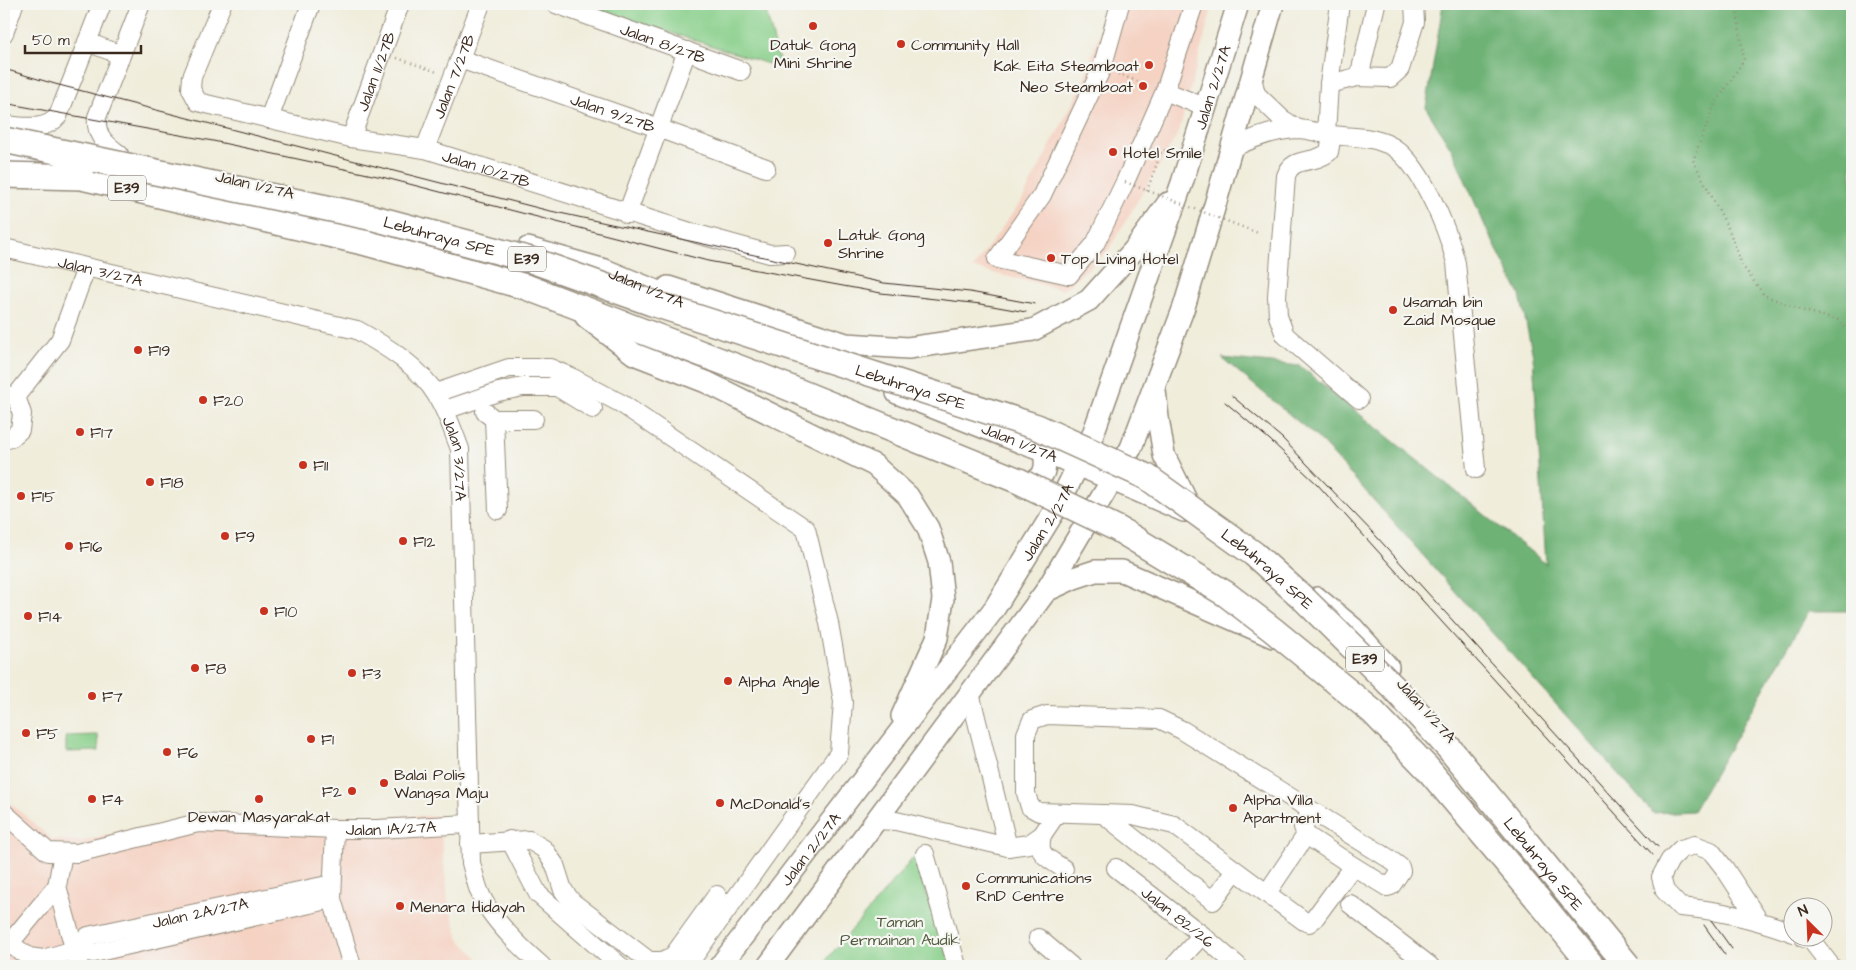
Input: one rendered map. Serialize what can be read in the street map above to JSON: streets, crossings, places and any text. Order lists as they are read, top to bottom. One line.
{"streets":{"highway":["E39","Lebuhraya SPE"],"main road":["Jalan 2/27A","Jalan 1/27A"],"street":["Jalan 8/27B","Jalan 11/27B","Jalan 7/27B","Jalan 9/27B","Jalan 10/27B","Jalan 3/27A","Jalan 1A/27A","Jalan 2A/27A","Jalan 82/26"]},"crossings":[["Jalan 11/27B","Jalan 10/27B"],["Jalan 7/27B","Jalan 9/27B"],["Jalan 7/27B","Jalan 10/27B"],["Jalan 2/27A","Jalan 1/27A"],["Jalan 3/27A","Jalan 1A/27A"],["Jalan 1A/27A","Jalan 2A/27A"]],"parks":["Taman Permainan Audik"],"places":["Datuk Gong Mini Shrine","Community Hall","Kak Eita Steamboat","Neo Steamboat","Hotel Smile","Latuk Gong Shrine","Top Living Hotel","Usamah bin Zaid Mosque","F19","F20","F17","F11","F18","F15","F9","F12","F16","F10","F14","F8","F3","Alpha Angle","F7","F5","F1","F6","Balai Polis Wangsa Maju","F2","F4","Dewan Masyarakat","McDonald's","Alpha Villa Apartment","Communications RnD Centre","Menara Hidayah"],"scale_bar":"50 m","north":"top left"}
